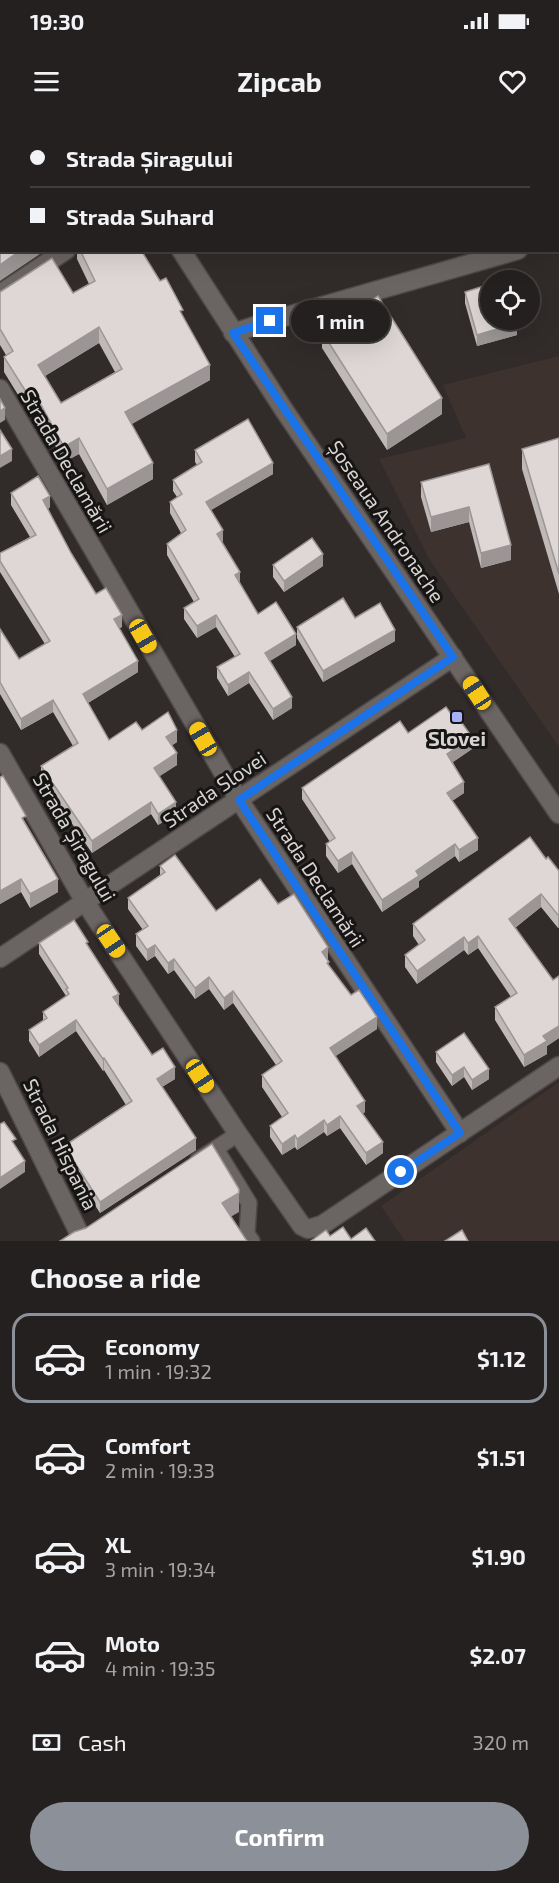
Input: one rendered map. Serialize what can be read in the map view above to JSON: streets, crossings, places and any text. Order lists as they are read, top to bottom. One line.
{"streets":{"street":["Strada Declamării","Șoseaua Andronache","Strada Slovei","Strada Șiragului","Strada Hispania"]},"crossings":[["Strada Declamării","Strada Slovei"],["Strada Declamării","Strada Șiragului"],["Șoseaua Andronache","Strada Slovei"],["Strada Slovei","Strada Șiragului"]],"places":{"transit":["Slovei"]},"page":{"status":"19:30","header":"Zipcab","banner":["Strada Șiragului","Strada Suhard"],"bubble":"1 min","heading":"Choose a ride","list":[{"name":"Economy","note":"1 min · 19:32","value":"$1.12"},{"name":"Comfort","note":"2 min · 19:33","value":"$1.51"},{"name":"XL","note":"3 min · 19:34","value":"$1.90"},{"name":"Moto","note":"4 min · 19:35","value":"$2.07"}],"pay":["Cash","320 m"],"buttons":"Confirm"}}
